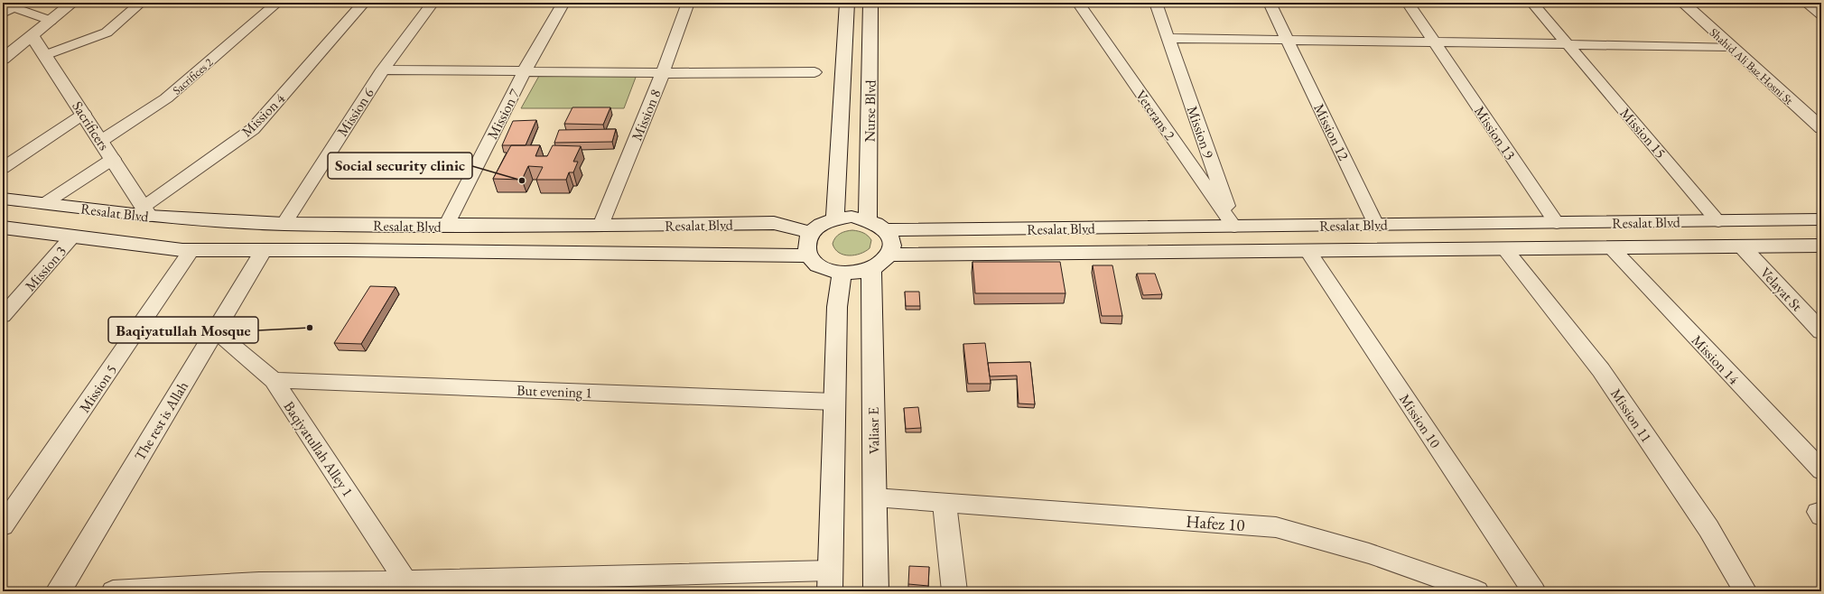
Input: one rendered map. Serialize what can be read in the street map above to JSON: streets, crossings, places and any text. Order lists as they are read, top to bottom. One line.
{"streets":{"main road":["Shahid Ali Baz Hosni St","Nurse Blvd","Sacrificers","Resalat Blvd","Velayat St","The rest is Allah","Valiasr E"],"street":["Sacrifices 2","Mission 6","Mission 7","Mission 4","Mission 8","Veterans 2","Mission 9","Mission 12","Mission 13","Mission 15","Mission 3","Mission 14","Mission 5","But evening 1","Mission 11","Mission 10","Baqiyatullah Alley 1","Hafez 10"]},"crossings":[["Sacrifices 2","Sacrificers"],["Nurse Blvd","Resalat Blvd"],["Nurse Blvd","Valiasr E"],["Mission 6","Resalat Blvd"],["Mission 7","Resalat Blvd"],["Mission 4","Sacrificers"],["Mission 4","Resalat Blvd"],["Mission 8","Resalat Blvd"],["Veterans 2","Mission 9"],["Veterans 2","Resalat Blvd"],["Sacrificers","Resalat Blvd"],["Mission 9","Resalat Blvd"],["Mission 12","Resalat Blvd"],["Mission 13","Resalat Blvd"],["Mission 15","Resalat Blvd"],["Mission 15","Velayat St"],["Resalat Blvd","Mission 3"],["Resalat Blvd","Velayat St"],["Resalat Blvd","Mission 14"],["Resalat Blvd","Mission 5"],["Resalat Blvd","Mission 11"],["Resalat Blvd","The rest is Allah"],["Resalat Blvd","Mission 10"],["Resalat Blvd","Valiasr E"],["But evening 1","Baqiyatullah Alley 1"],["The rest is Allah","Baqiyatullah Alley 1"],["Valiasr E","Hafez 10"]],"places":["Social security clinic","Baqiyatullah Mosque"]}
